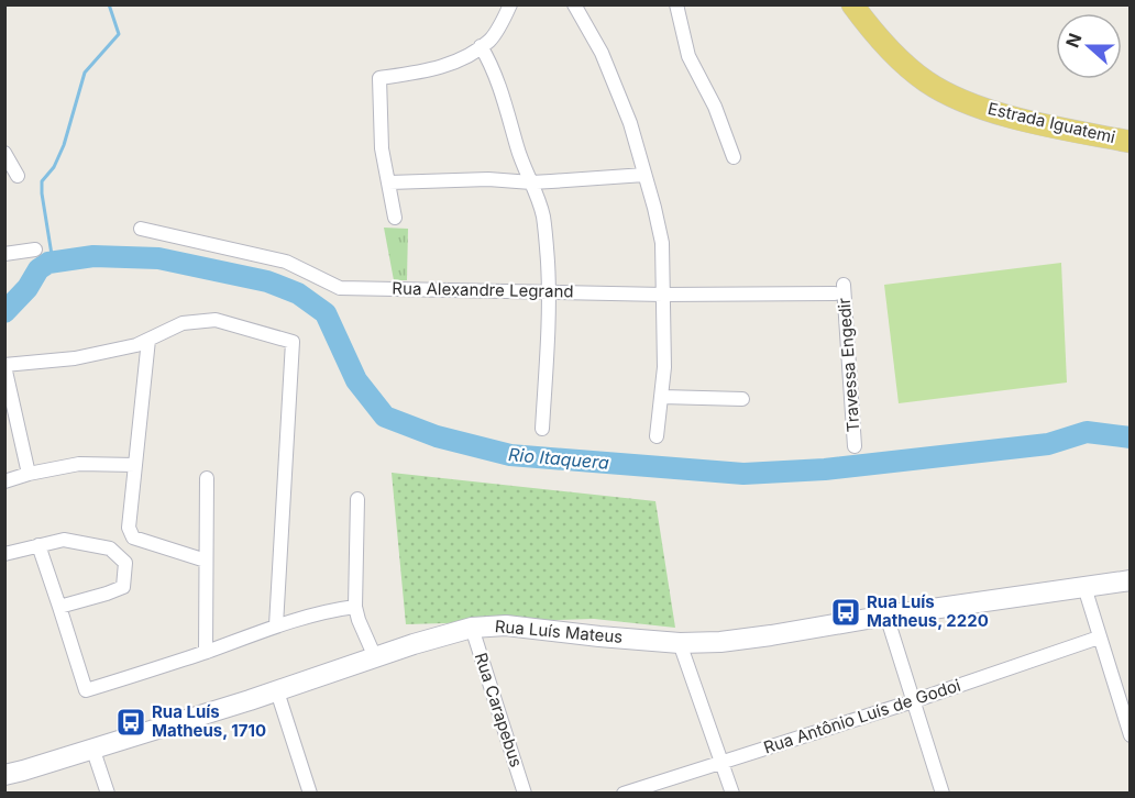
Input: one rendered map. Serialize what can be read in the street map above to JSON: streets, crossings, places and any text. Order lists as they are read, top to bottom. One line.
{"streets":{"main road":["Estrada Iguatemi","Rua Luís Mateus"],"street":["Rua Alexandre Legrand","Travessa Engedir","Rua Carapebus","Rua Antônio Luís de Godoi"]},"crossings":[["Rua Alexandre Legrand","Travessa Engedir"],["Rua Luís Mateus","Rua Carapebus"]],"water":["Rio Itaquera"],"places":{"bus stop":["Rua Luís Matheus, 2220","Rua Luís Matheus, 1710"]},"north":"left"}
